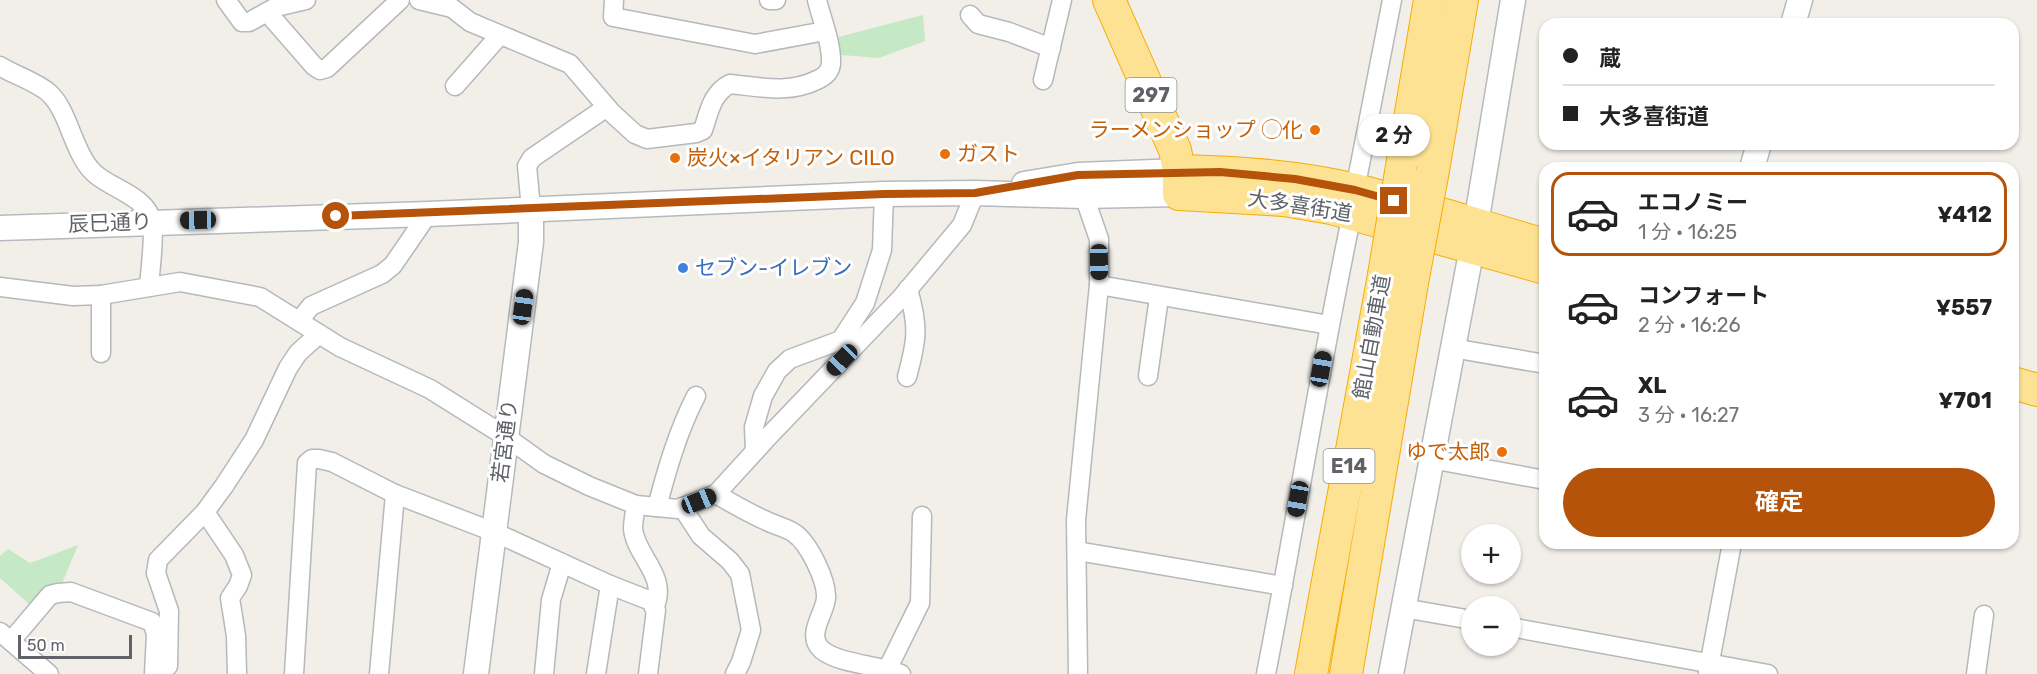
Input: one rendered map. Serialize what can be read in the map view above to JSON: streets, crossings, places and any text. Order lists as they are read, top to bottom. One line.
{"streets":{"highway":["297","大多喜街道","館山自動車道","E14"],"street":["辰巳通り","若宮通り"]},"crossings":[["297","大多喜街道"],["297","辰巳通り"],["大多喜街道","辰巳通り"],["辰巳通り","若宮通り"]],"places":["ラーメンショップ ◯化","ガスト","炭火×イタリアン CILO","セブン-イレブン","ゆで太郎"],"scale_bar":"50 m","page":{"banner":["蔵","大多喜街道"],"bubble":"2 分","list":[{"name":"エコノミー","note":"1 分 · 16:25","value":"¥412"},{"name":"コンフォート","note":"2 分 · 16:26","value":"¥557"},{"name":"XL","note":"3 分 · 16:27","value":"¥701"}],"buttons":"確定","map_buttons":["+","−"],"scale":"50 m"}}
